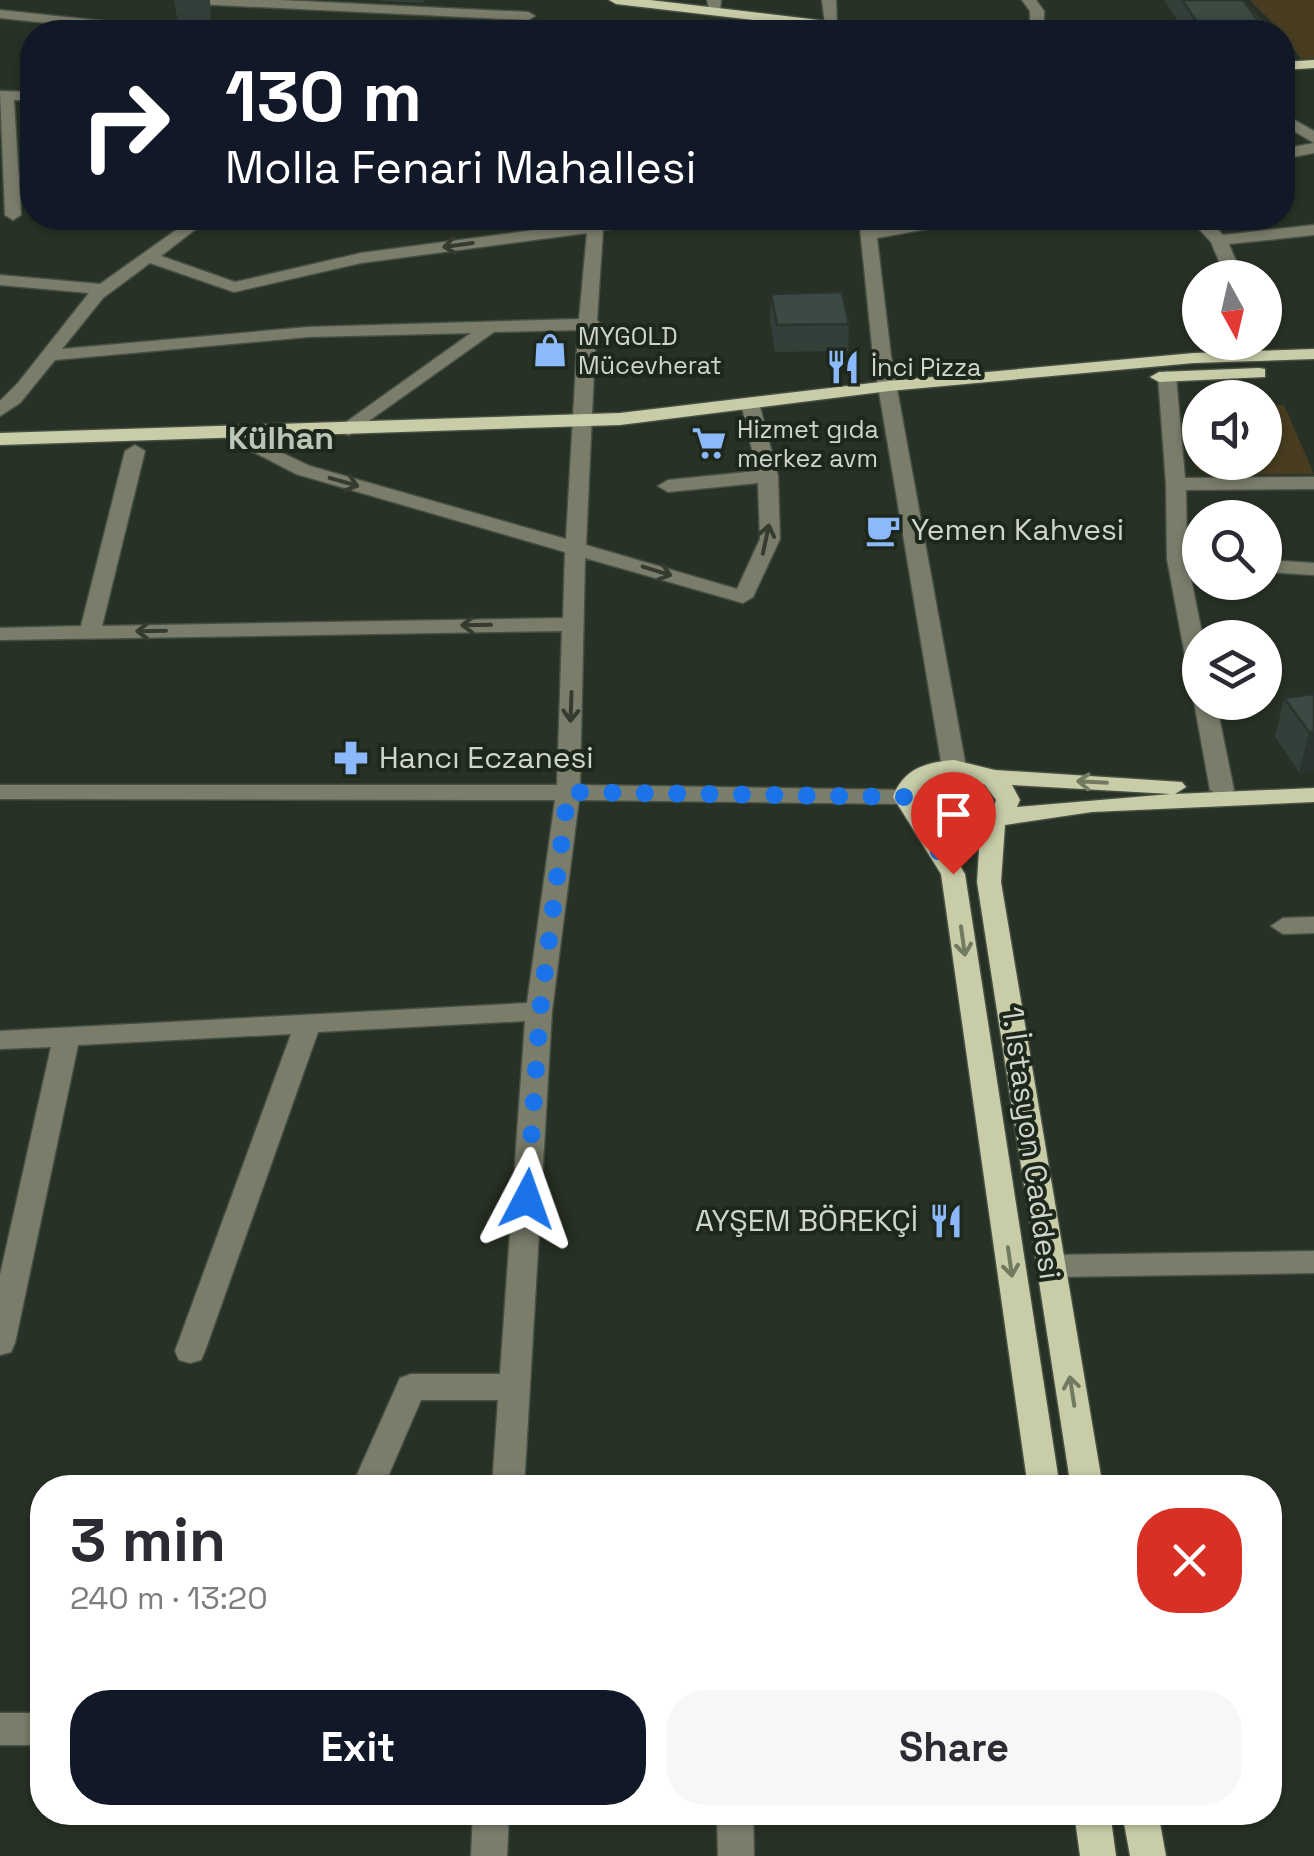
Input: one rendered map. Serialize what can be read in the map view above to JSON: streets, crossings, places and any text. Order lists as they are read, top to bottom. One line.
{"streets":{"main road":["1. İstasyon Caddesi"]},"districts":["Külhan"],"places":{"shop":["MYGOLD Mücevherat"],"restaurant":["İnci Pizza","AYŞEM BÖREKÇİ"],"supermarket":["Hizmet gıda merkez avm"],"cafe":["Yemen Kahvesi"],"pharmacy":["Hancı Eczanesi"]},"north":"bottom","page":{"turn":["130 m","Molla Fenari Mahallesi"],"heading":["3 min","240 m · 13:20"],"buttons":["Exit","Share"]}}
